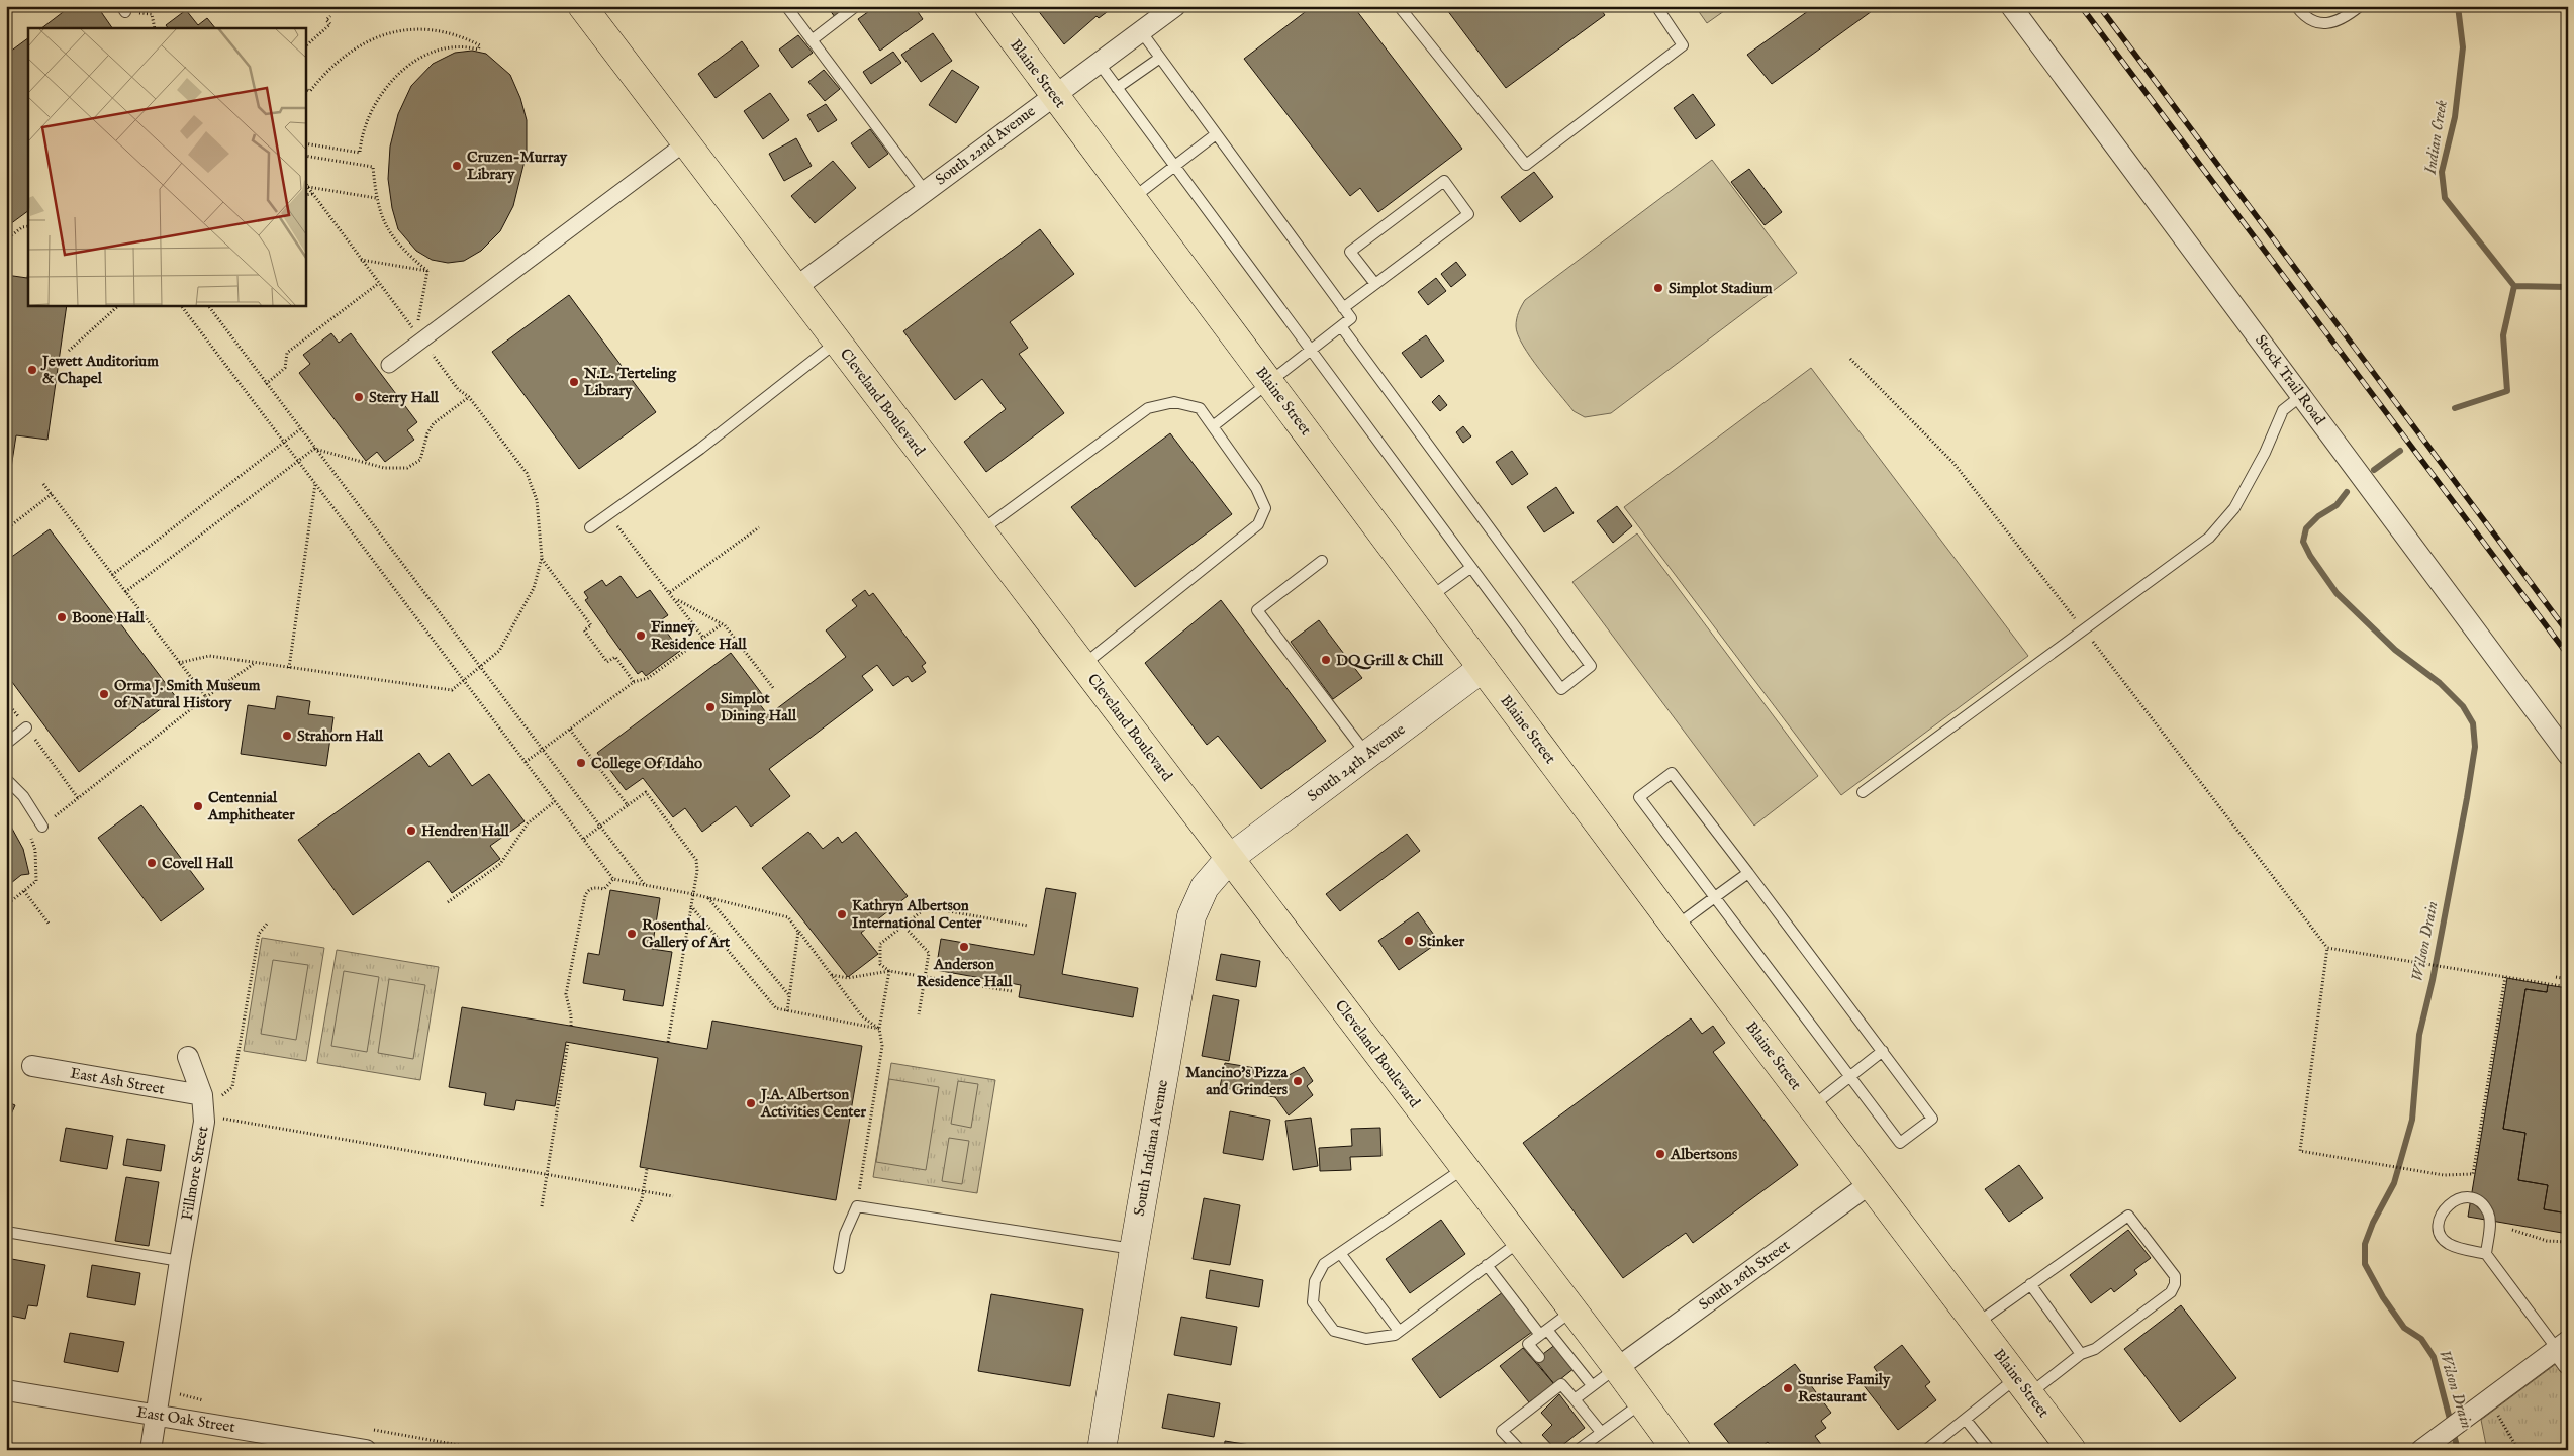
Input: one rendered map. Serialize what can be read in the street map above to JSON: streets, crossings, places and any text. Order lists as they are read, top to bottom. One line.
{"streets":{"main road":["Blaine Street","Cleveland Boulevard","South 24th Avenue","South Indiana Avenue"],"street":["South 22nd Avenue","Stock Trail Road","East Ash Street","Fillmore Street","South 26th Street","East Oak Street"]},"crossings":[["Blaine Street","South 22nd Avenue"],["Blaine Street","South 24th Avenue"],["Blaine Street","South 26th Street"],["South 22nd Avenue","Cleveland Boulevard"],["Cleveland Boulevard","South 24th Avenue"],["Cleveland Boulevard","South Indiana Avenue"],["Cleveland Boulevard","South 26th Street"],["South 24th Avenue","South Indiana Avenue"],["East Ash Street","Fillmore Street"],["Fillmore Street","East Oak Street"]],"water":["Indian Creek","Wilson Drain"],"places":["Cruzen-Murray Library","Simplot Stadium","Jewett Auditorium & Chapel","N.L. Terteling Library","Sterry Hall","Boone Hall","Finney Residence Hall","DQ Grill & Chill","Orma J. Smith Museum of Natural History","Simplot Dining Hall","Strahorn Hall","College Of Idaho","Centennial Amphitheater","Hendren Hall","Covell Hall","Kathryn Albertson International Center","Rosenthal Gallery of Art","Stinker","Anderson Residence Hall","Mancino's Pizza and Grinders","J.A. Albertson Activities Center","Albertsons","Sunrise Family Restaurant"]}
